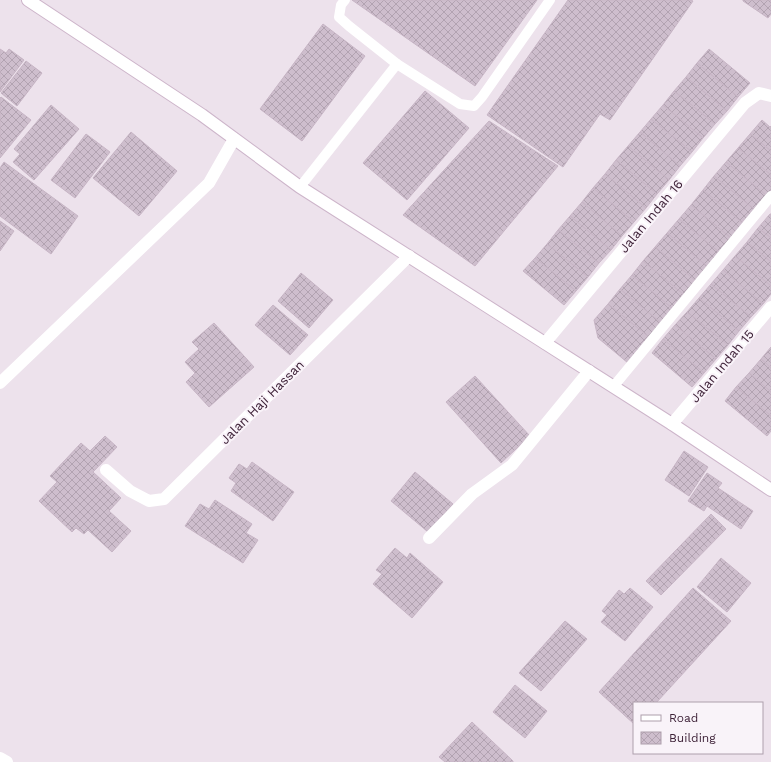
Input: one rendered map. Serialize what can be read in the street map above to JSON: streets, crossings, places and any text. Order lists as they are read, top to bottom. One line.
{"streets":{"street":["Jalan Indah 16","Jalan Indah 15","Jalan Haji Hassan"]},"legend":["Road","Building"]}
